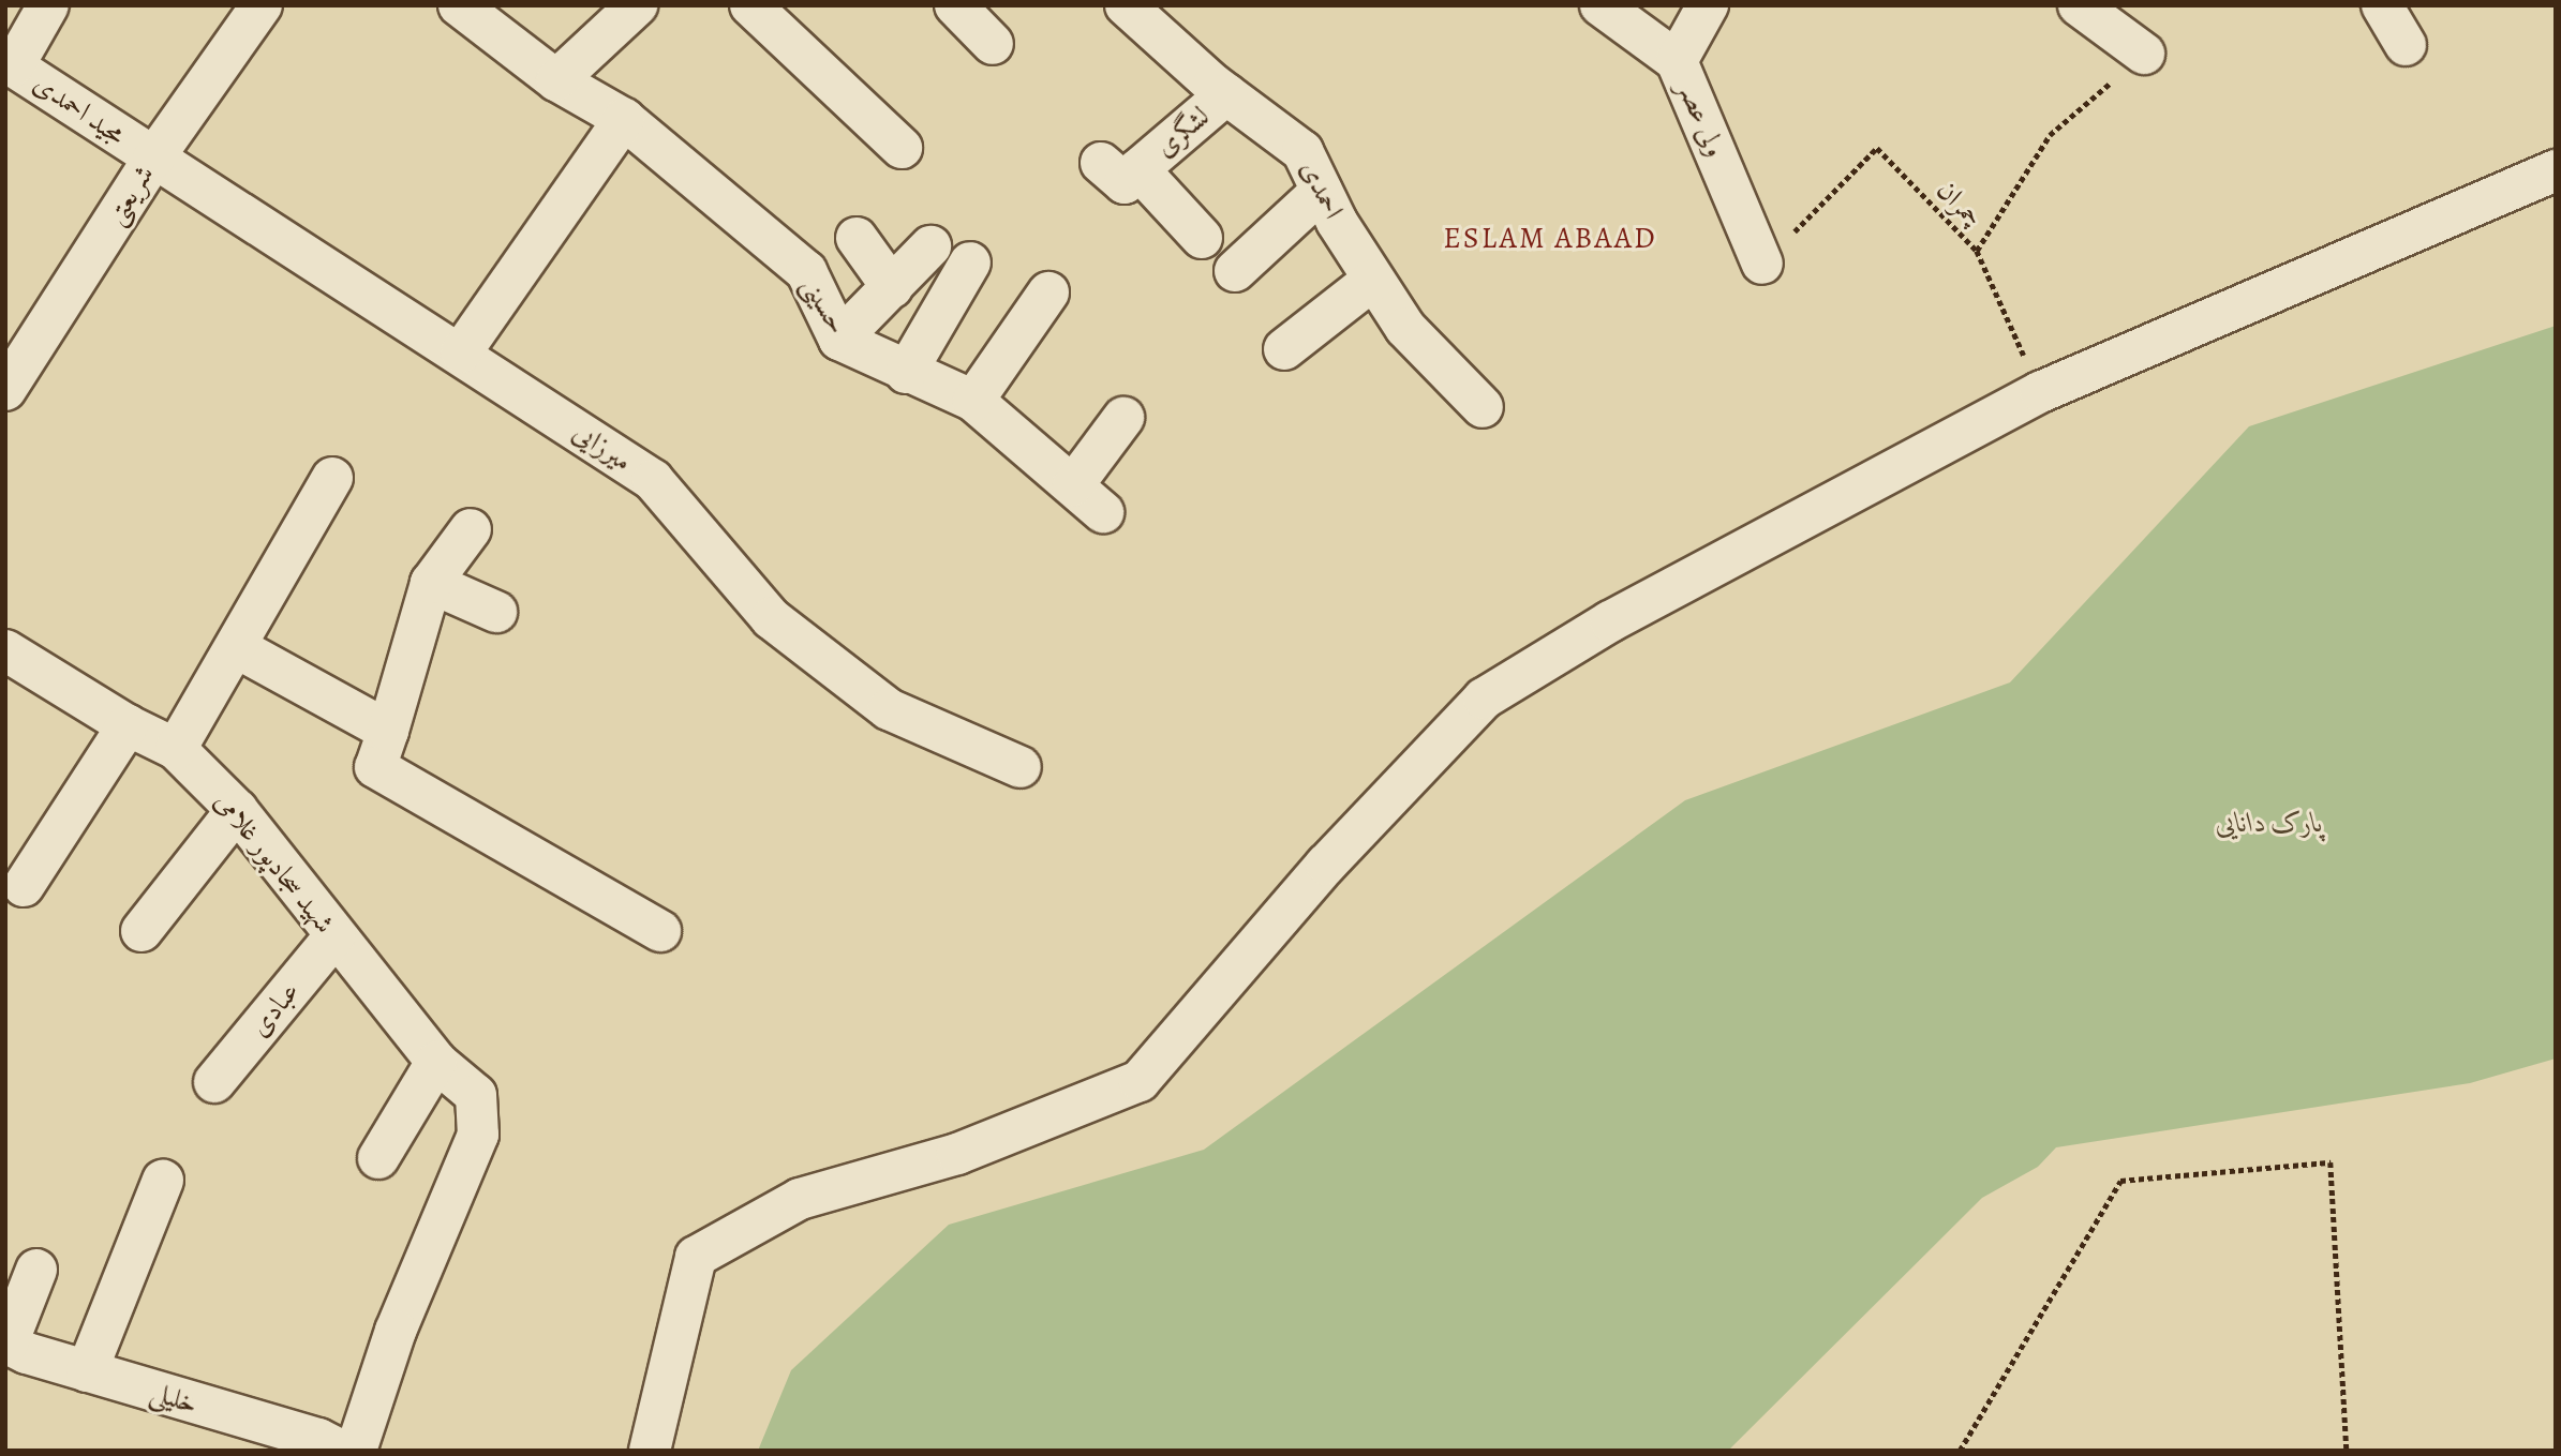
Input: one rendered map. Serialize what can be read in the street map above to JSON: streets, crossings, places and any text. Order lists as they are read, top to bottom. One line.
{"streets":{"street":["مجید احمدی","ولی عصر","لشگری","احمدی","شریعتی","حسینی","میرزایی","شهید سجادپور غلامی","عبادی","خلیلی"],"path":["چمران"]},"crossings":[["مجید احمدی","شریعتی"],["مجید احمدی","میرزایی"],["ولی عصر","چمران"],["لشگری","احمدی"],["شریعتی","میرزایی"],["شهید سجادپور غلامی","عبادی"]],"districts":["ESLAM ABAAD"],"parks":["پارک دانایی"]}
